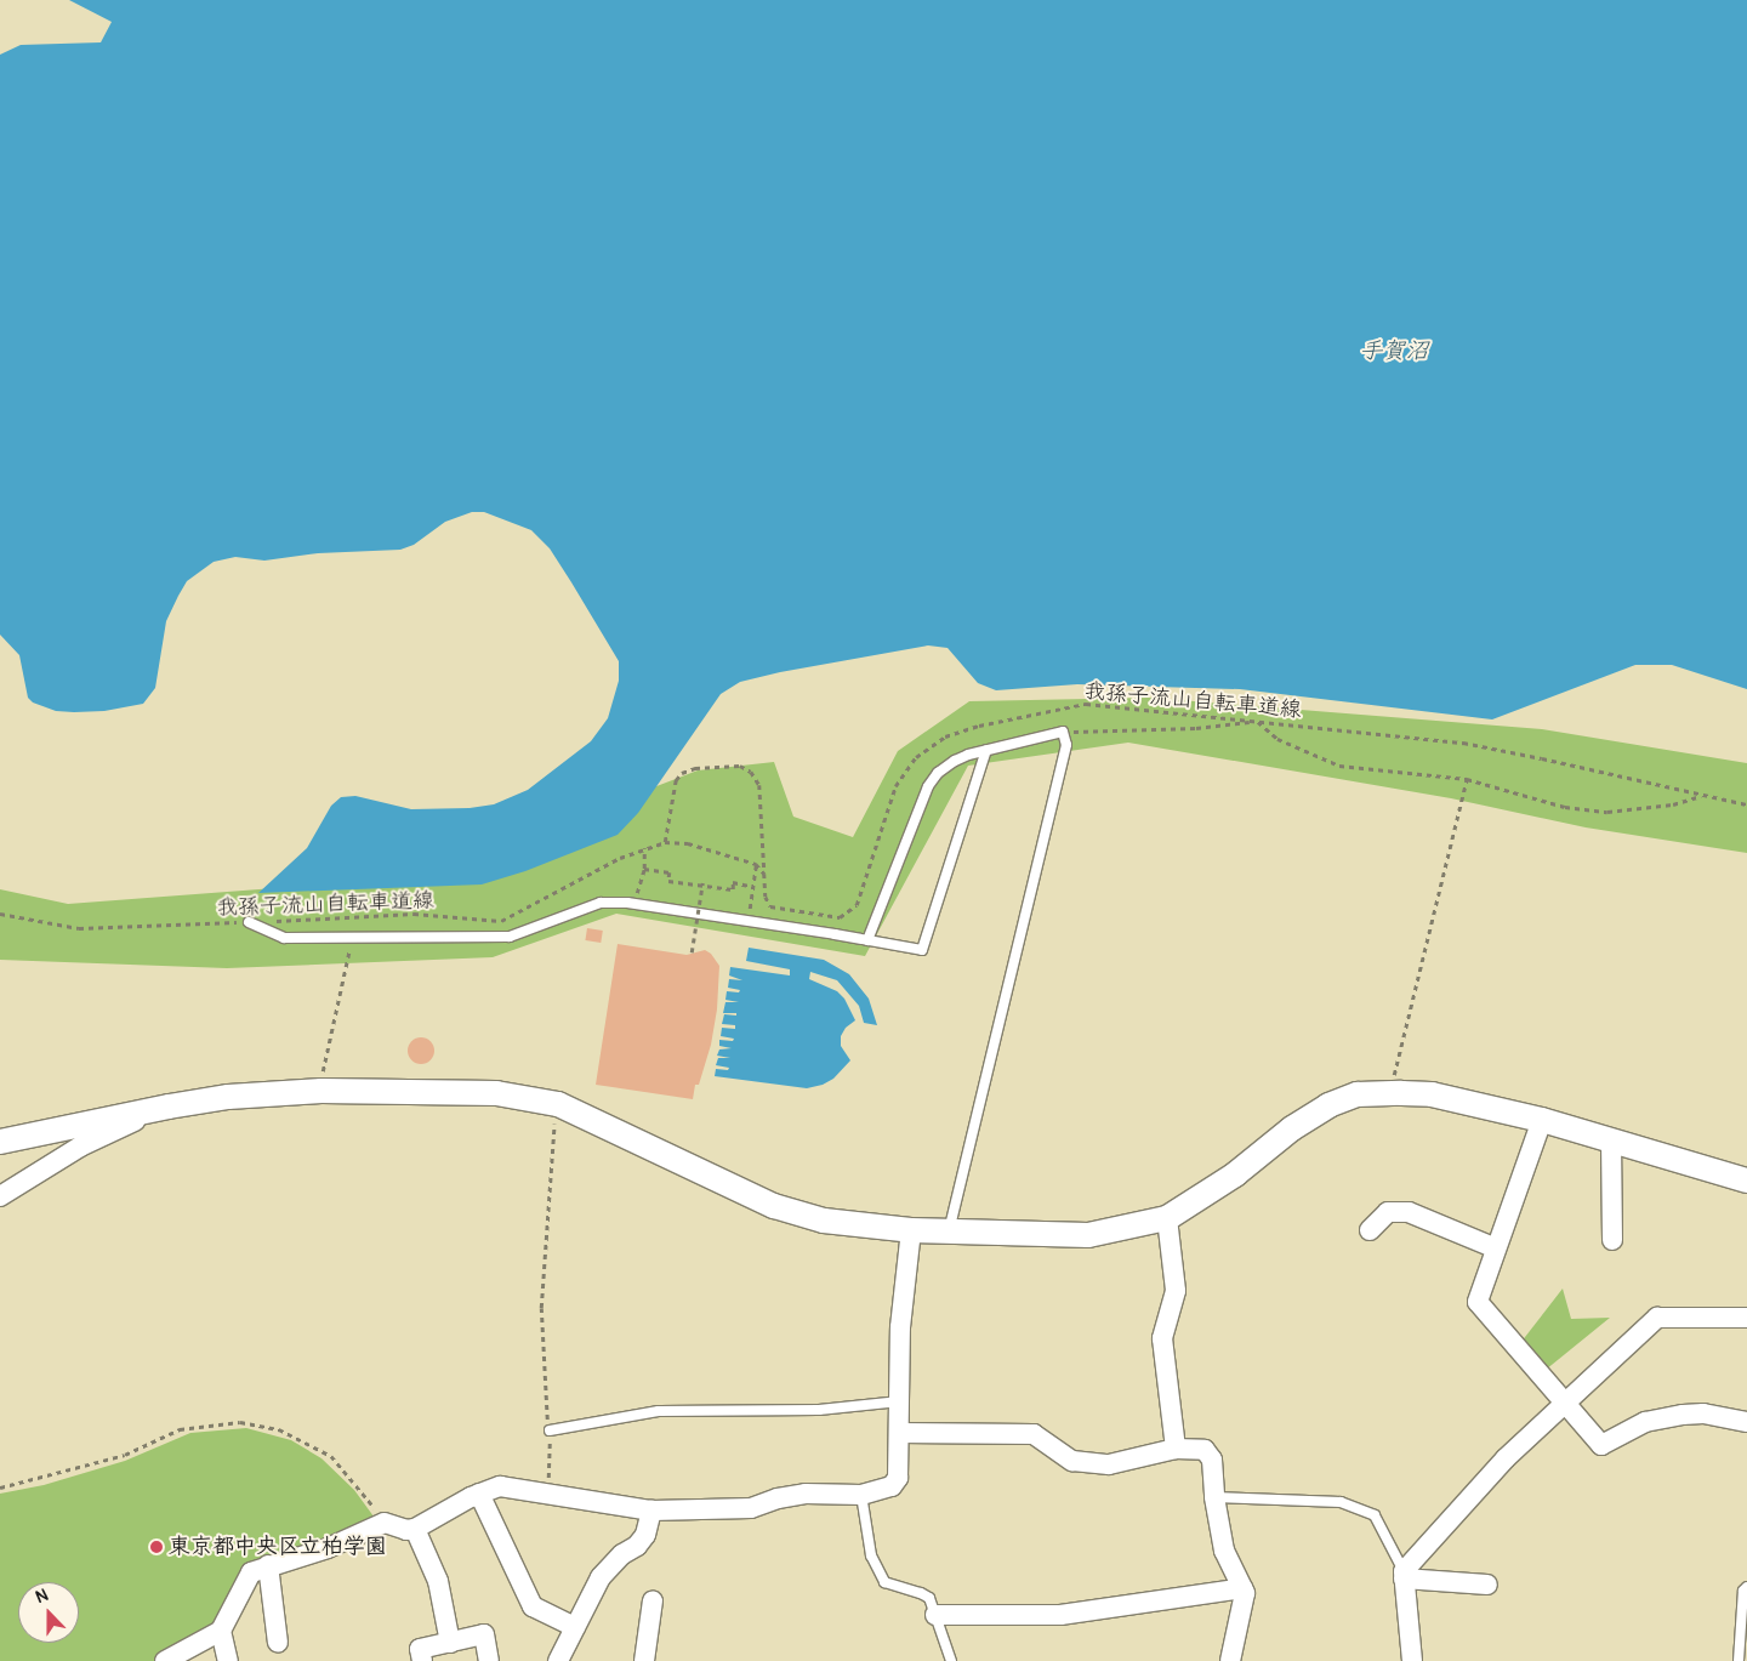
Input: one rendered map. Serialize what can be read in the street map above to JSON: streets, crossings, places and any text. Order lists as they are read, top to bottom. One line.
{"streets":{"path":["我孫子流山自転車道線"]},"water":["手賀沼"],"places":["東京都中央区立柏学園"],"north":"top"}
